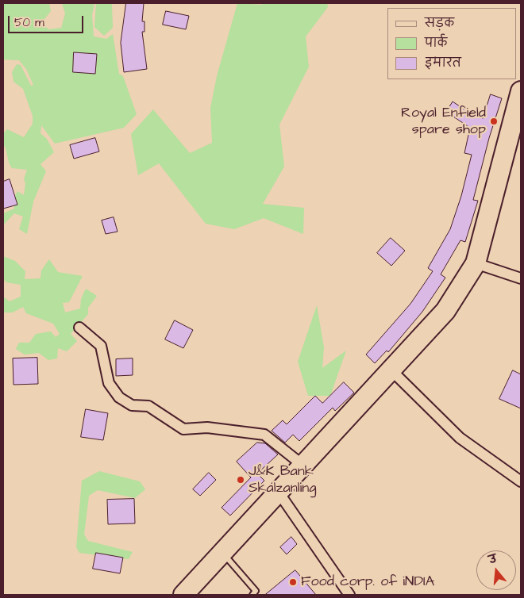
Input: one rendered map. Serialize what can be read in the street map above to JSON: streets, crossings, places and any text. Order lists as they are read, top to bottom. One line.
{"places":["Royal Enfield spare shop","J&K Bank Skalzanling","Food corp. of iNDIA"],"legend":["सड़क","पार्क","इमारत"],"scale_bar":"50 m","north":"top"}
